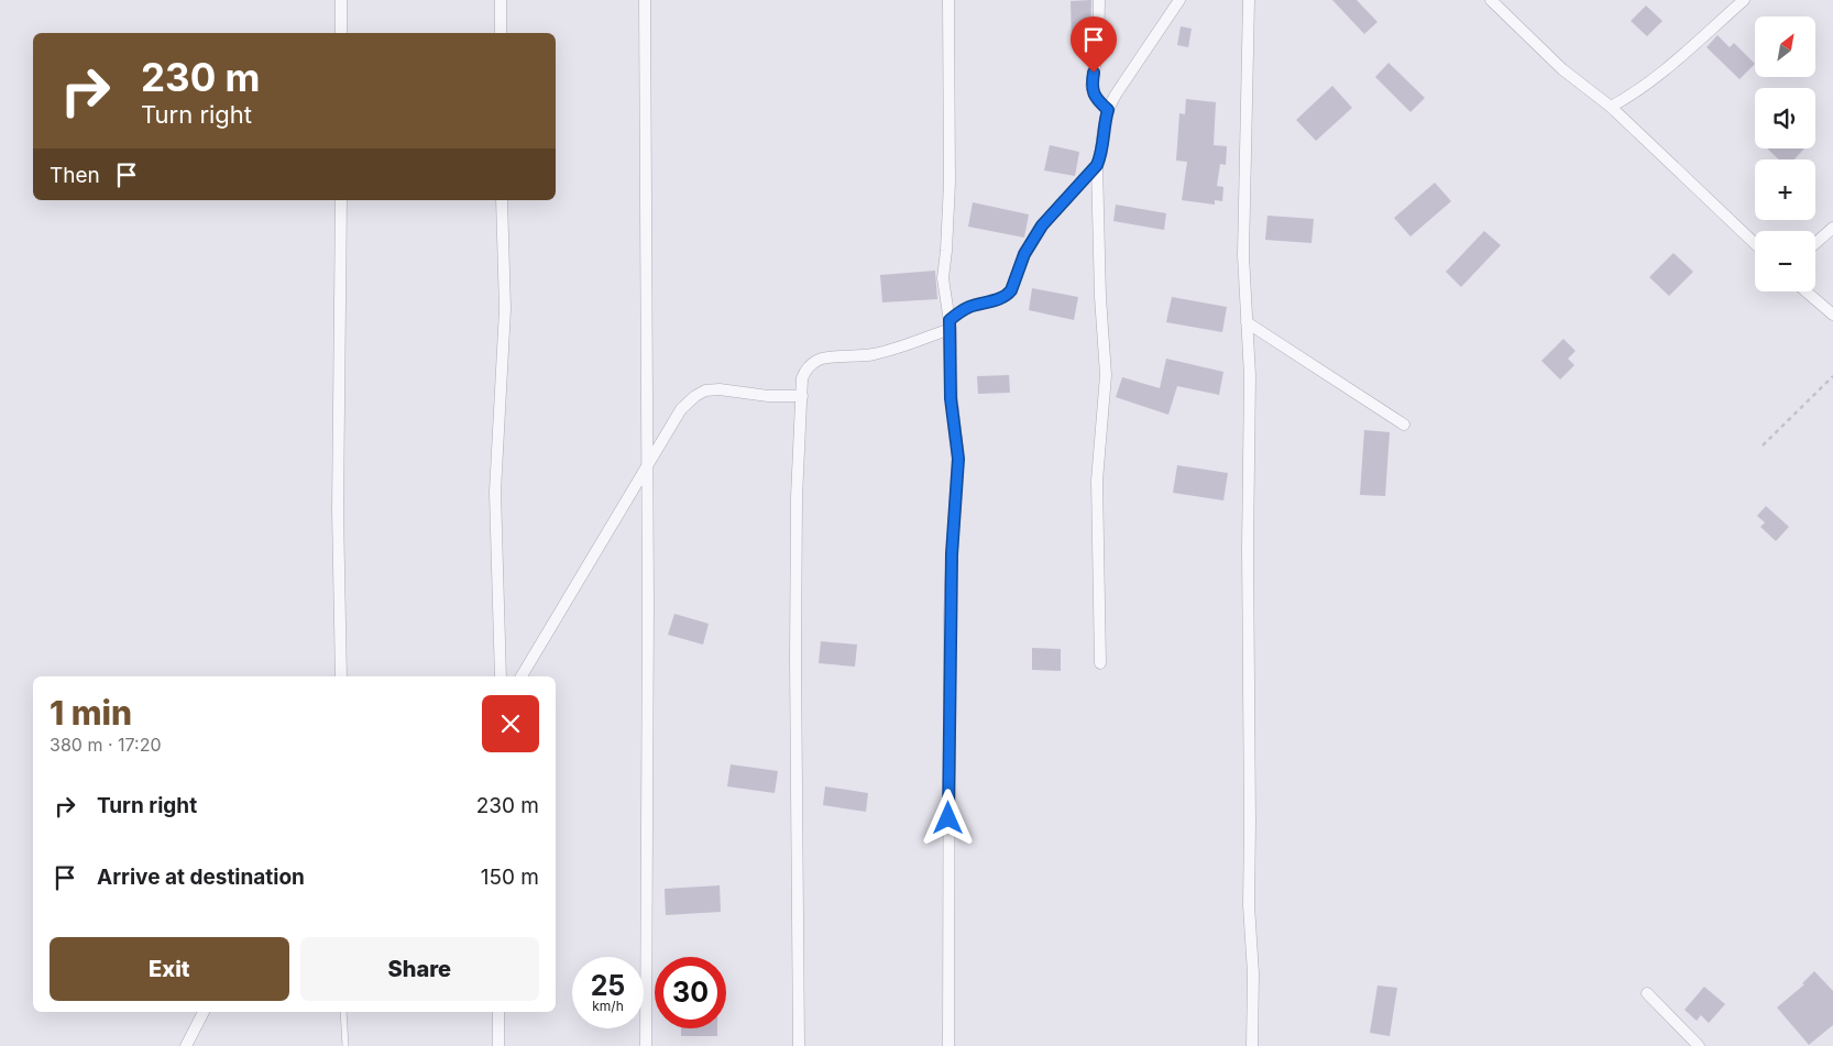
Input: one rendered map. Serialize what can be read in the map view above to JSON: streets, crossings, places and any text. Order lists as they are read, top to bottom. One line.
{"north":"top right","page":{"map_buttons":["+","−"],"turn":["230 m","Turn right"],"then":"Then","heading":["1 min","380 m · 17:20"],"list":[{"name":"Turn right","value":"230 m"},{"name":"Arrive at destination","value":"150 m"}],"buttons":["Exit","Share"],"speed":"25 km/h","limit":"30"}}
